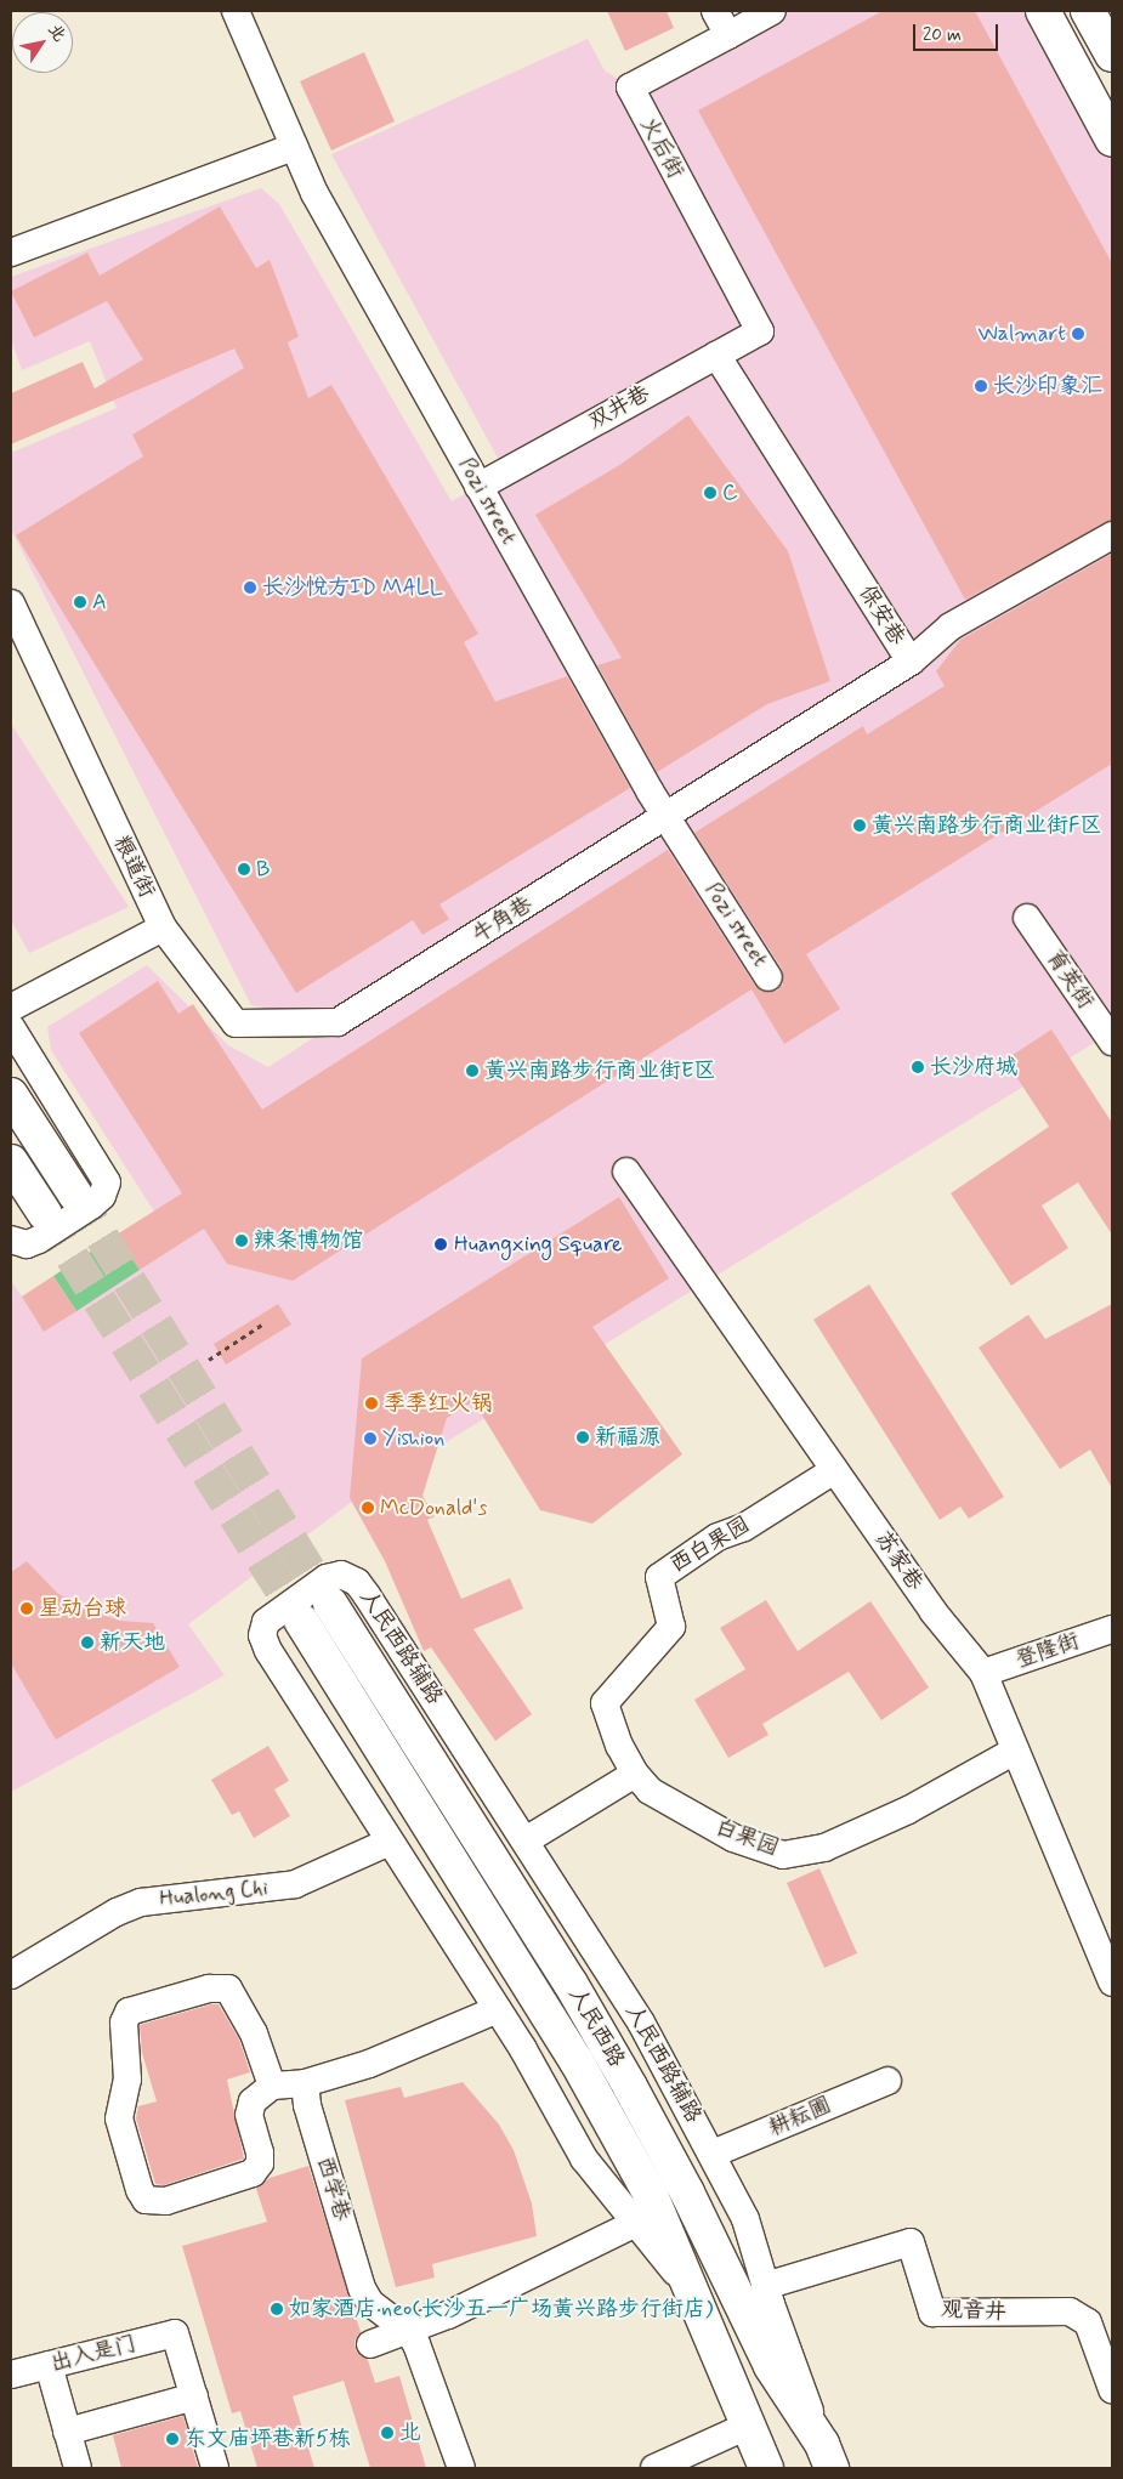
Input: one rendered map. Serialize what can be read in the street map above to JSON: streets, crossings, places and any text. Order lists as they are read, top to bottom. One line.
{"streets":{"main road":["人民西路"],"street":["火后街","双井巷","Pozi street","保安巷","粮道街","牛角巷","育英街","西白果园","苏家巷","人民西路辅路","登隆街","白果园","Hualong Chi","耕耘圃","西学巷","观音井","出入是门"]},"crossings":[["火后街","双井巷"],["双井巷","Pozi street"],["双井巷","保安巷"],["Pozi street","保安巷"],["Pozi street","牛角巷"],["保安巷","牛角巷"],["粮道街","牛角巷"],["西白果园","苏家巷"],["西白果园","白果园"],["苏家巷","登隆街"],["苏家巷","白果园"],["人民西路辅路","Hualong Chi"],["人民西路辅路","人民西路"],["人民西路辅路","耕耘圃"],["人民西路辅路","观音井"]],"places":["Walmart","长沙印象汇","C","长沙悦方ID MALL","A","黄兴南路步行商业街F区","B","长沙府城","黄兴南路步行商业街E区","辣条博物馆","Huangxing Square","季季红火锅","新福源","Yishion","McDonald's","星动台球","新天地","如家酒店·neo(长沙五一广场黄兴路步行街店)","北","东文庙坪巷新5栋"],"scale_bar":"20 m","north":"top right"}
